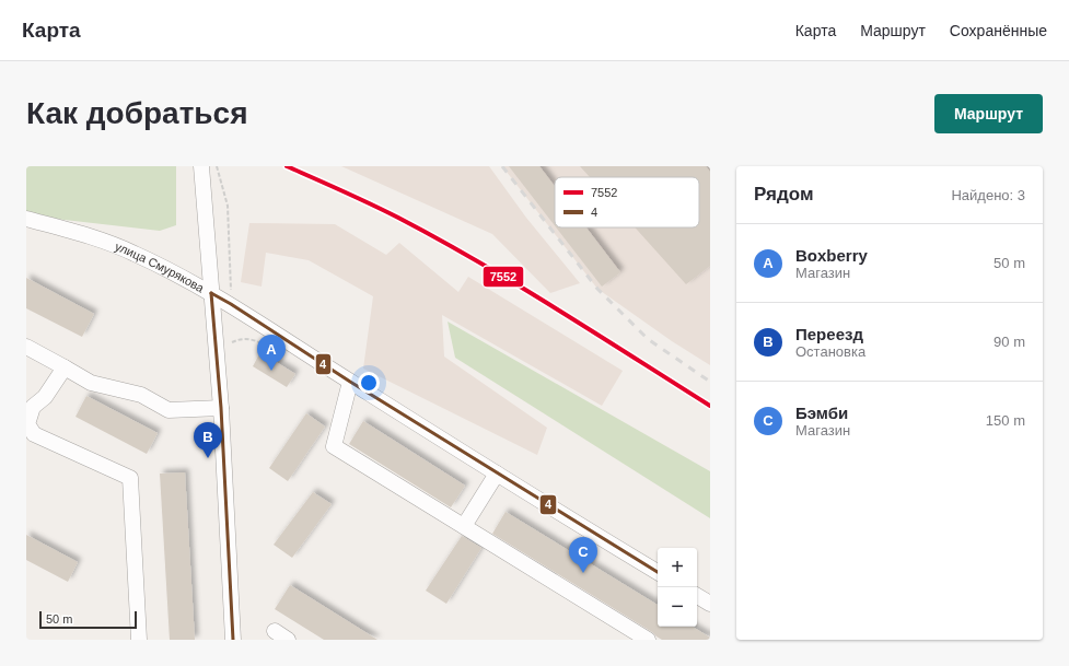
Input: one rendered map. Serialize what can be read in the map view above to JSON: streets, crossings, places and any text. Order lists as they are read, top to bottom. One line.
{"streets":{"street":["улица Смурякова"]},"lines":["transit line 7552","transit line 4"],"legend":["7552","4"],"scale_bar":"50 m","page":{"header":"Карта","nav":["Карта","Маршрут","Сохранённые"],"buttons":"Маршрут","title":"Как добраться","heading":["Рядом","Найдено: 3"],"list":[{"mark":"A","name":"Boxberry","note":"Магазин","value":"50 m"},{"mark":"B","name":"Переезд","note":"Остановка","value":"90 m"},{"mark":"C","name":"Бэмби","note":"Магазин","value":"150 m"}],"pins":["A","B","C"],"map_buttons":["+","−"],"scale":"50 m"}}
